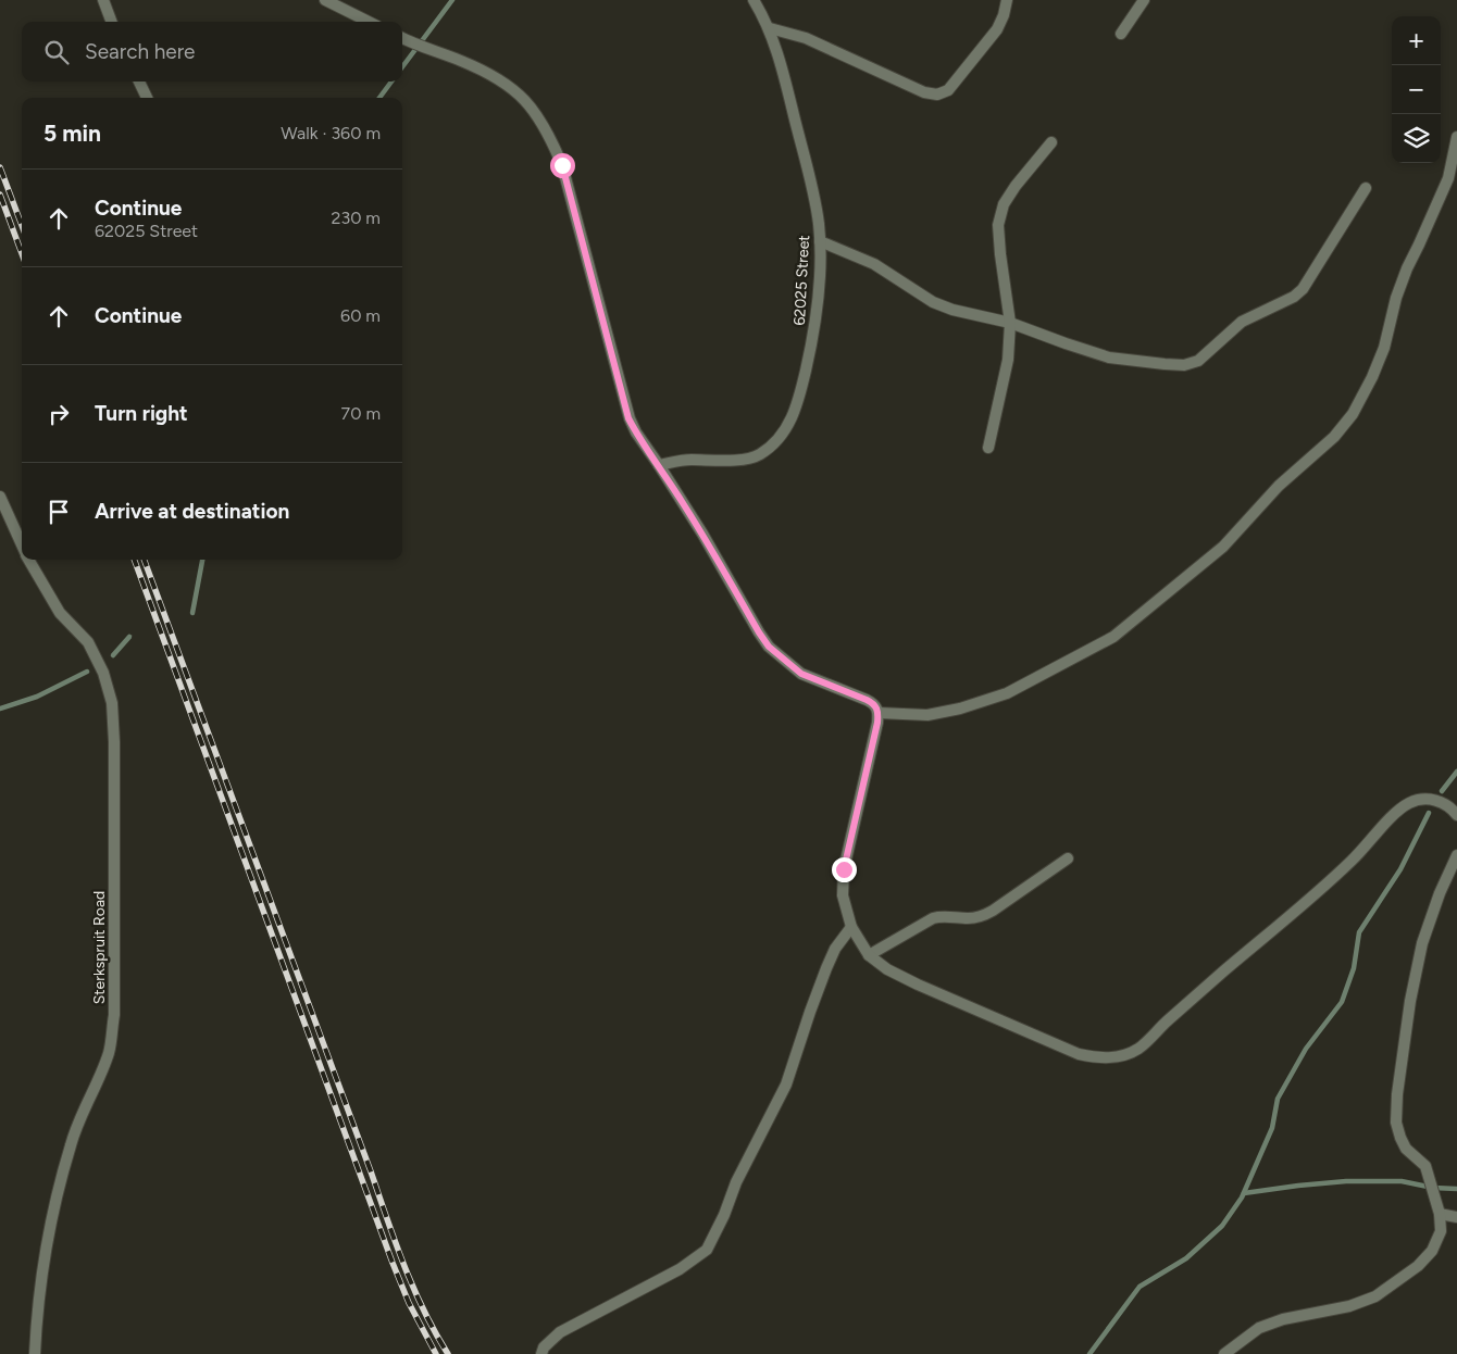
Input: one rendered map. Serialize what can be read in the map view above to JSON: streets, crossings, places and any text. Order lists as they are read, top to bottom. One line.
{"streets":{"street":["62025 Street","Sterkspruit Road"]},"page":{"map_buttons":["+","−"],"search":"Search here","heading":["5 min","Walk · 360 m"],"list":[["Continue","62025 Street","230 m"],["Continue","60 m"],["Turn right","70 m"],"Arrive at destination"]}}
